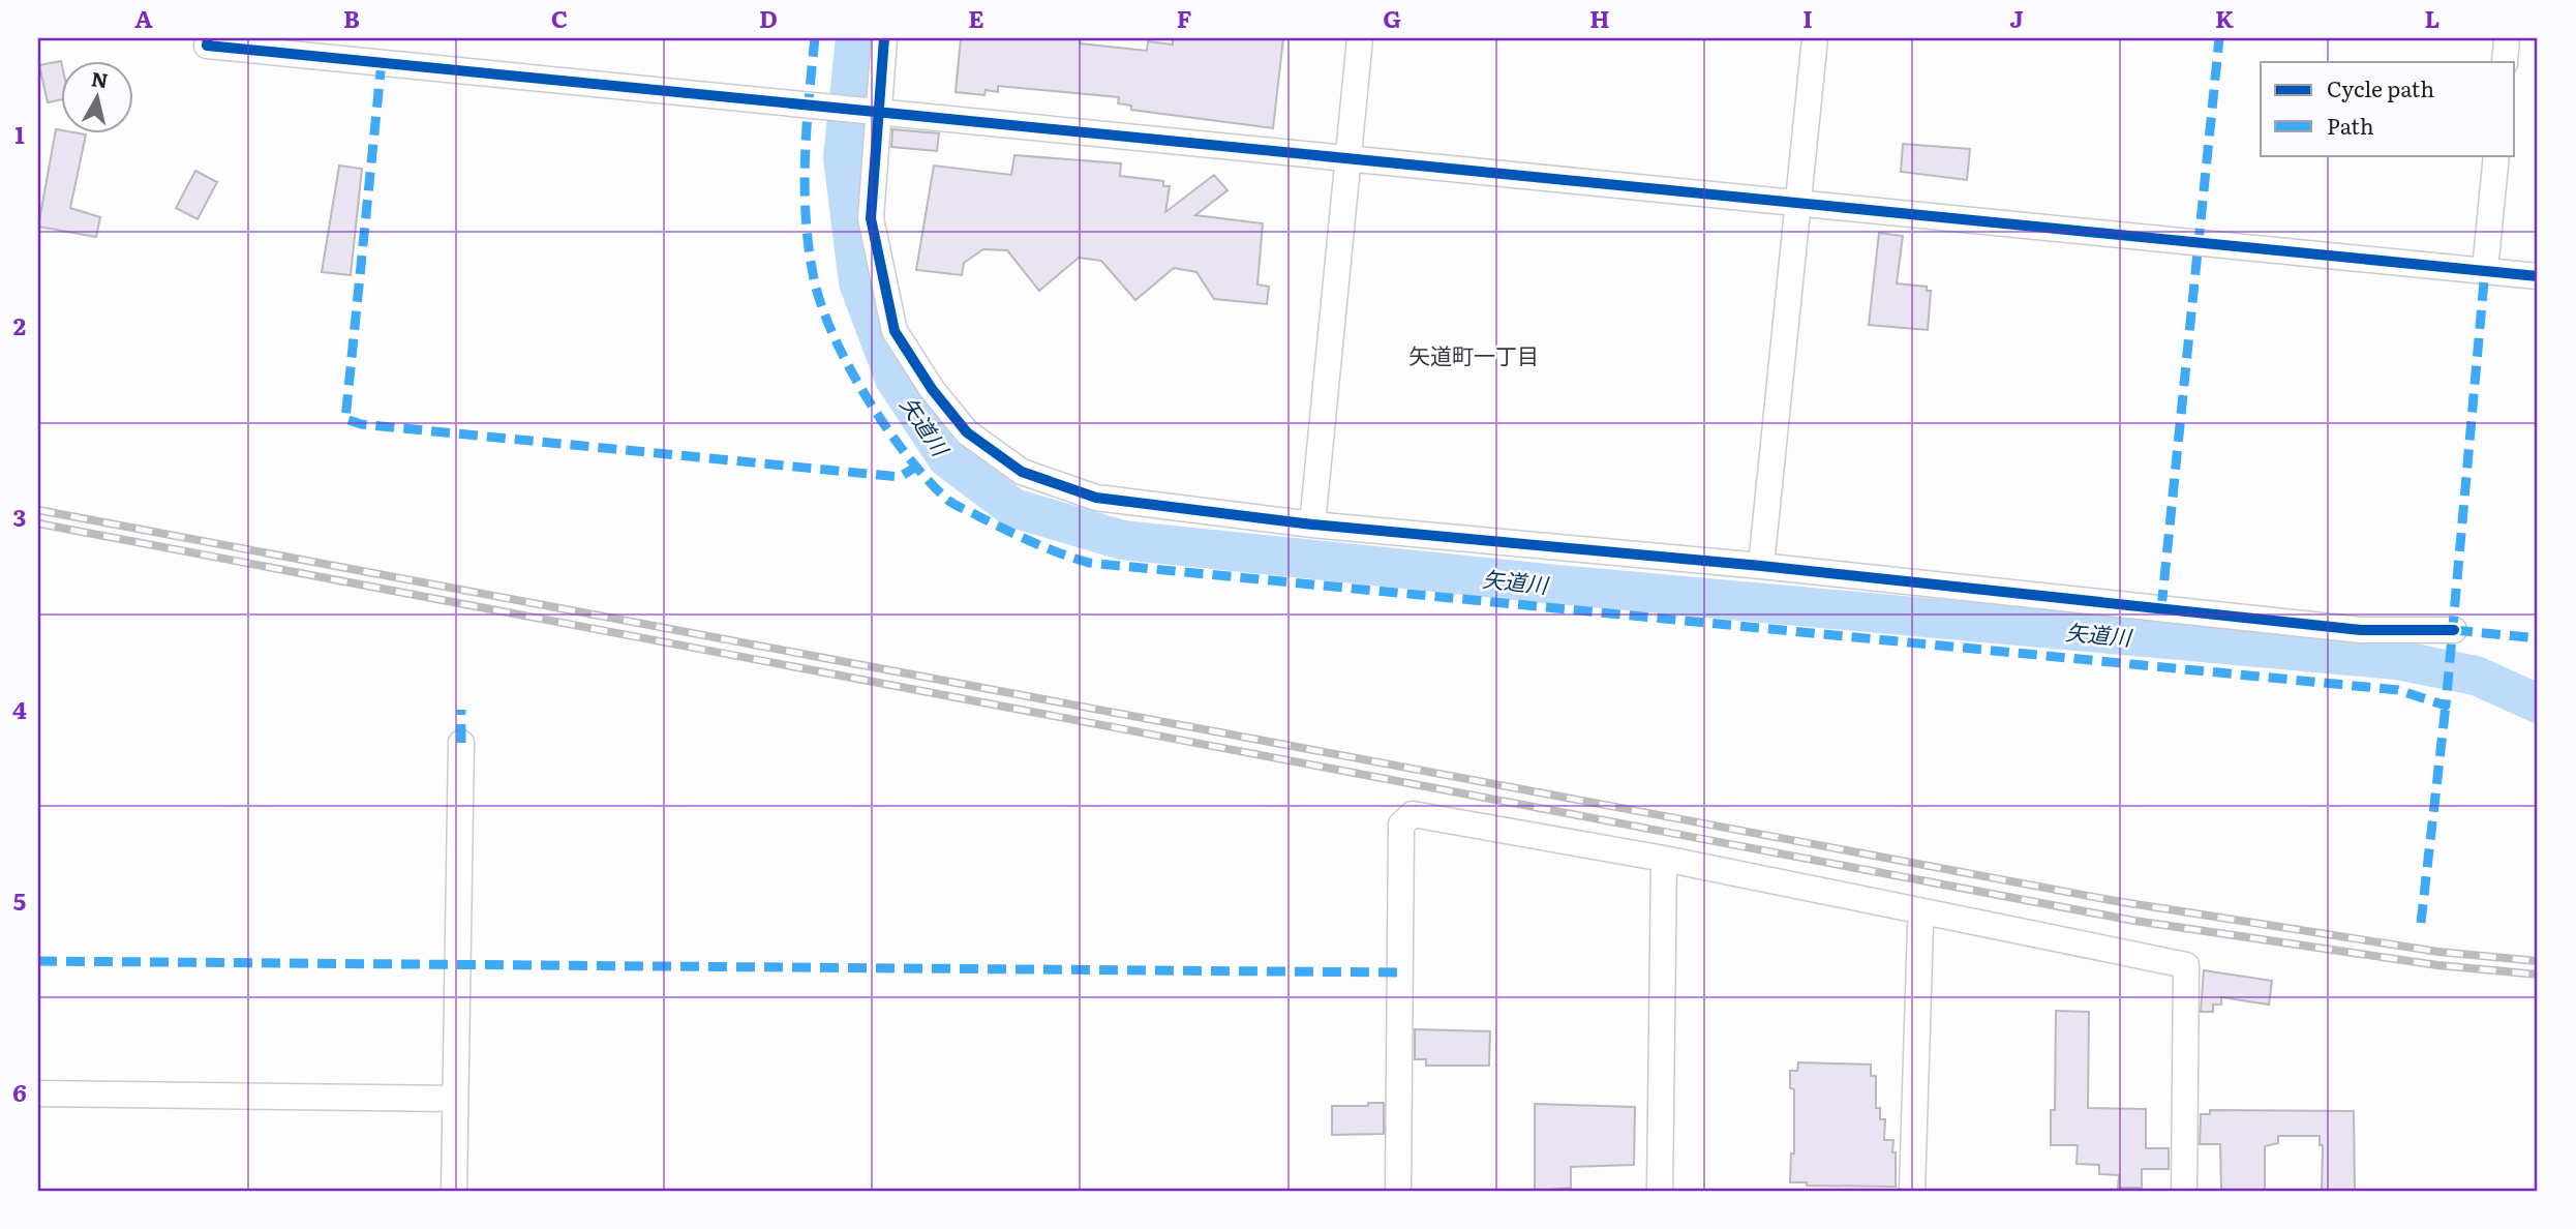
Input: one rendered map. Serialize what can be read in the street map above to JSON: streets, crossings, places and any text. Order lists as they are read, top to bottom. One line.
{"districts":["矢道町一丁目"],"water":["矢道川"],"legend":["Cycle path","Path"],"north":"top","grid":{"columns":["A","B","C","D","E","F","G","H","I","J","K","L"],"rows":["1","2","3","4","5","6"]}}
